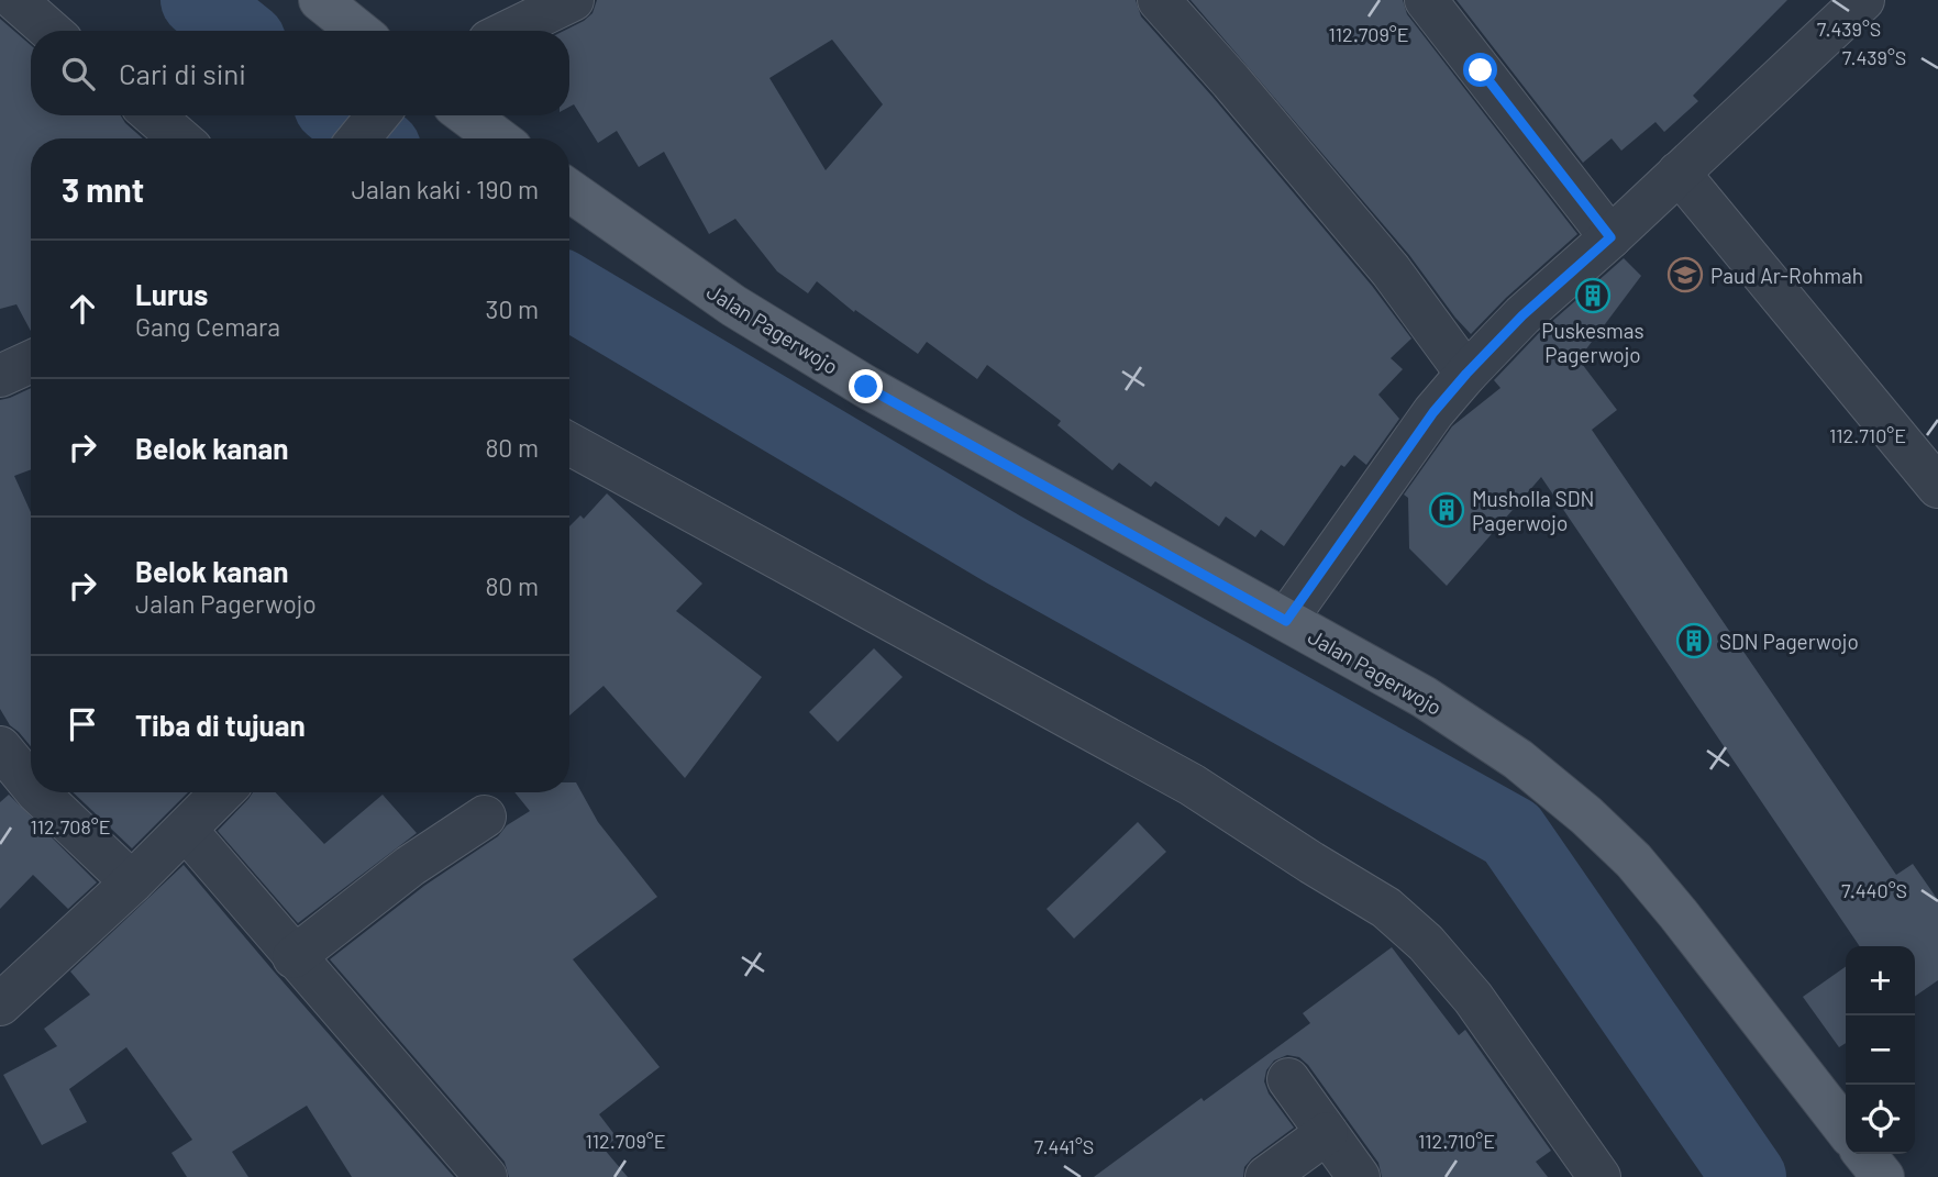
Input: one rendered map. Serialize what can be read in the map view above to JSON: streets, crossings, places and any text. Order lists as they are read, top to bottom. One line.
{"streets":{"main road":["Jalan Pagerwojo"]},"places":{"school or university":["Paud Ar-Rohmah"],"building":["Puskesmas Pagerwojo","Musholla SDN Pagerwojo","SDN Pagerwojo"]},"page":{"search":"Cari di sini","heading":["3 mnt","Jalan kaki · 190 m"],"list":[["Lurus","Gang Cemara","30 m"],["Belok kanan","80 m"],["Belok kanan","Jalan Pagerwojo","80 m"],"Tiba di tujuan"],"map_buttons":["+","−"]},"coordinates":["7.439°S","112.709°E","112.710°E","112.708°E","7.440°S","7.441°S"]}
